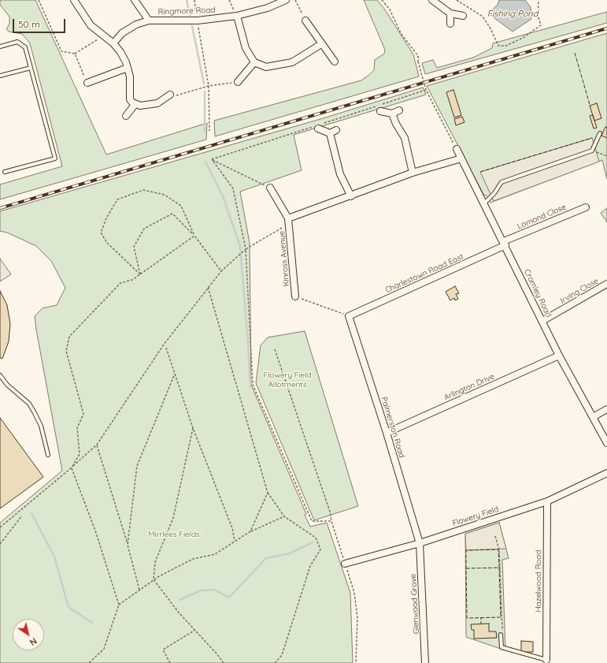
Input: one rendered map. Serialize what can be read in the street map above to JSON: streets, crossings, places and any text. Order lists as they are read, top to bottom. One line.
{"streets":{"street":["Ringmore Road","Lomond Close","Kinross Avenue","Charlestown Road East","Irving Close","Cromley Road","Arlington Drive","Palmerston Road","Flowery Field","Hazelwood Road","Glenwood Grove"]},"crossings":[["Lomond Close","Charlestown Road East"],["Lomond Close","Cromley Road"],["Kinross Avenue","Charlestown Road East"],["Kinross Avenue","Palmerston Road"],["Charlestown Road East","Cromley Road"],["Charlestown Road East","Palmerston Road"],["Irving Close","Cromley Road"],["Cromley Road","Arlington Drive"],["Arlington Drive","Palmerston Road"],["Palmerston Road","Flowery Field"],["Palmerston Road","Glenwood Grove"],["Flowery Field","Hazelwood Road"],["Flowery Field","Glenwood Grove"]],"water":["Fishing Pond"],"parks":["Flowery Field Allotments","Mirrlees Fields"],"scale_bar":"50 m","north":"bottom right"}
